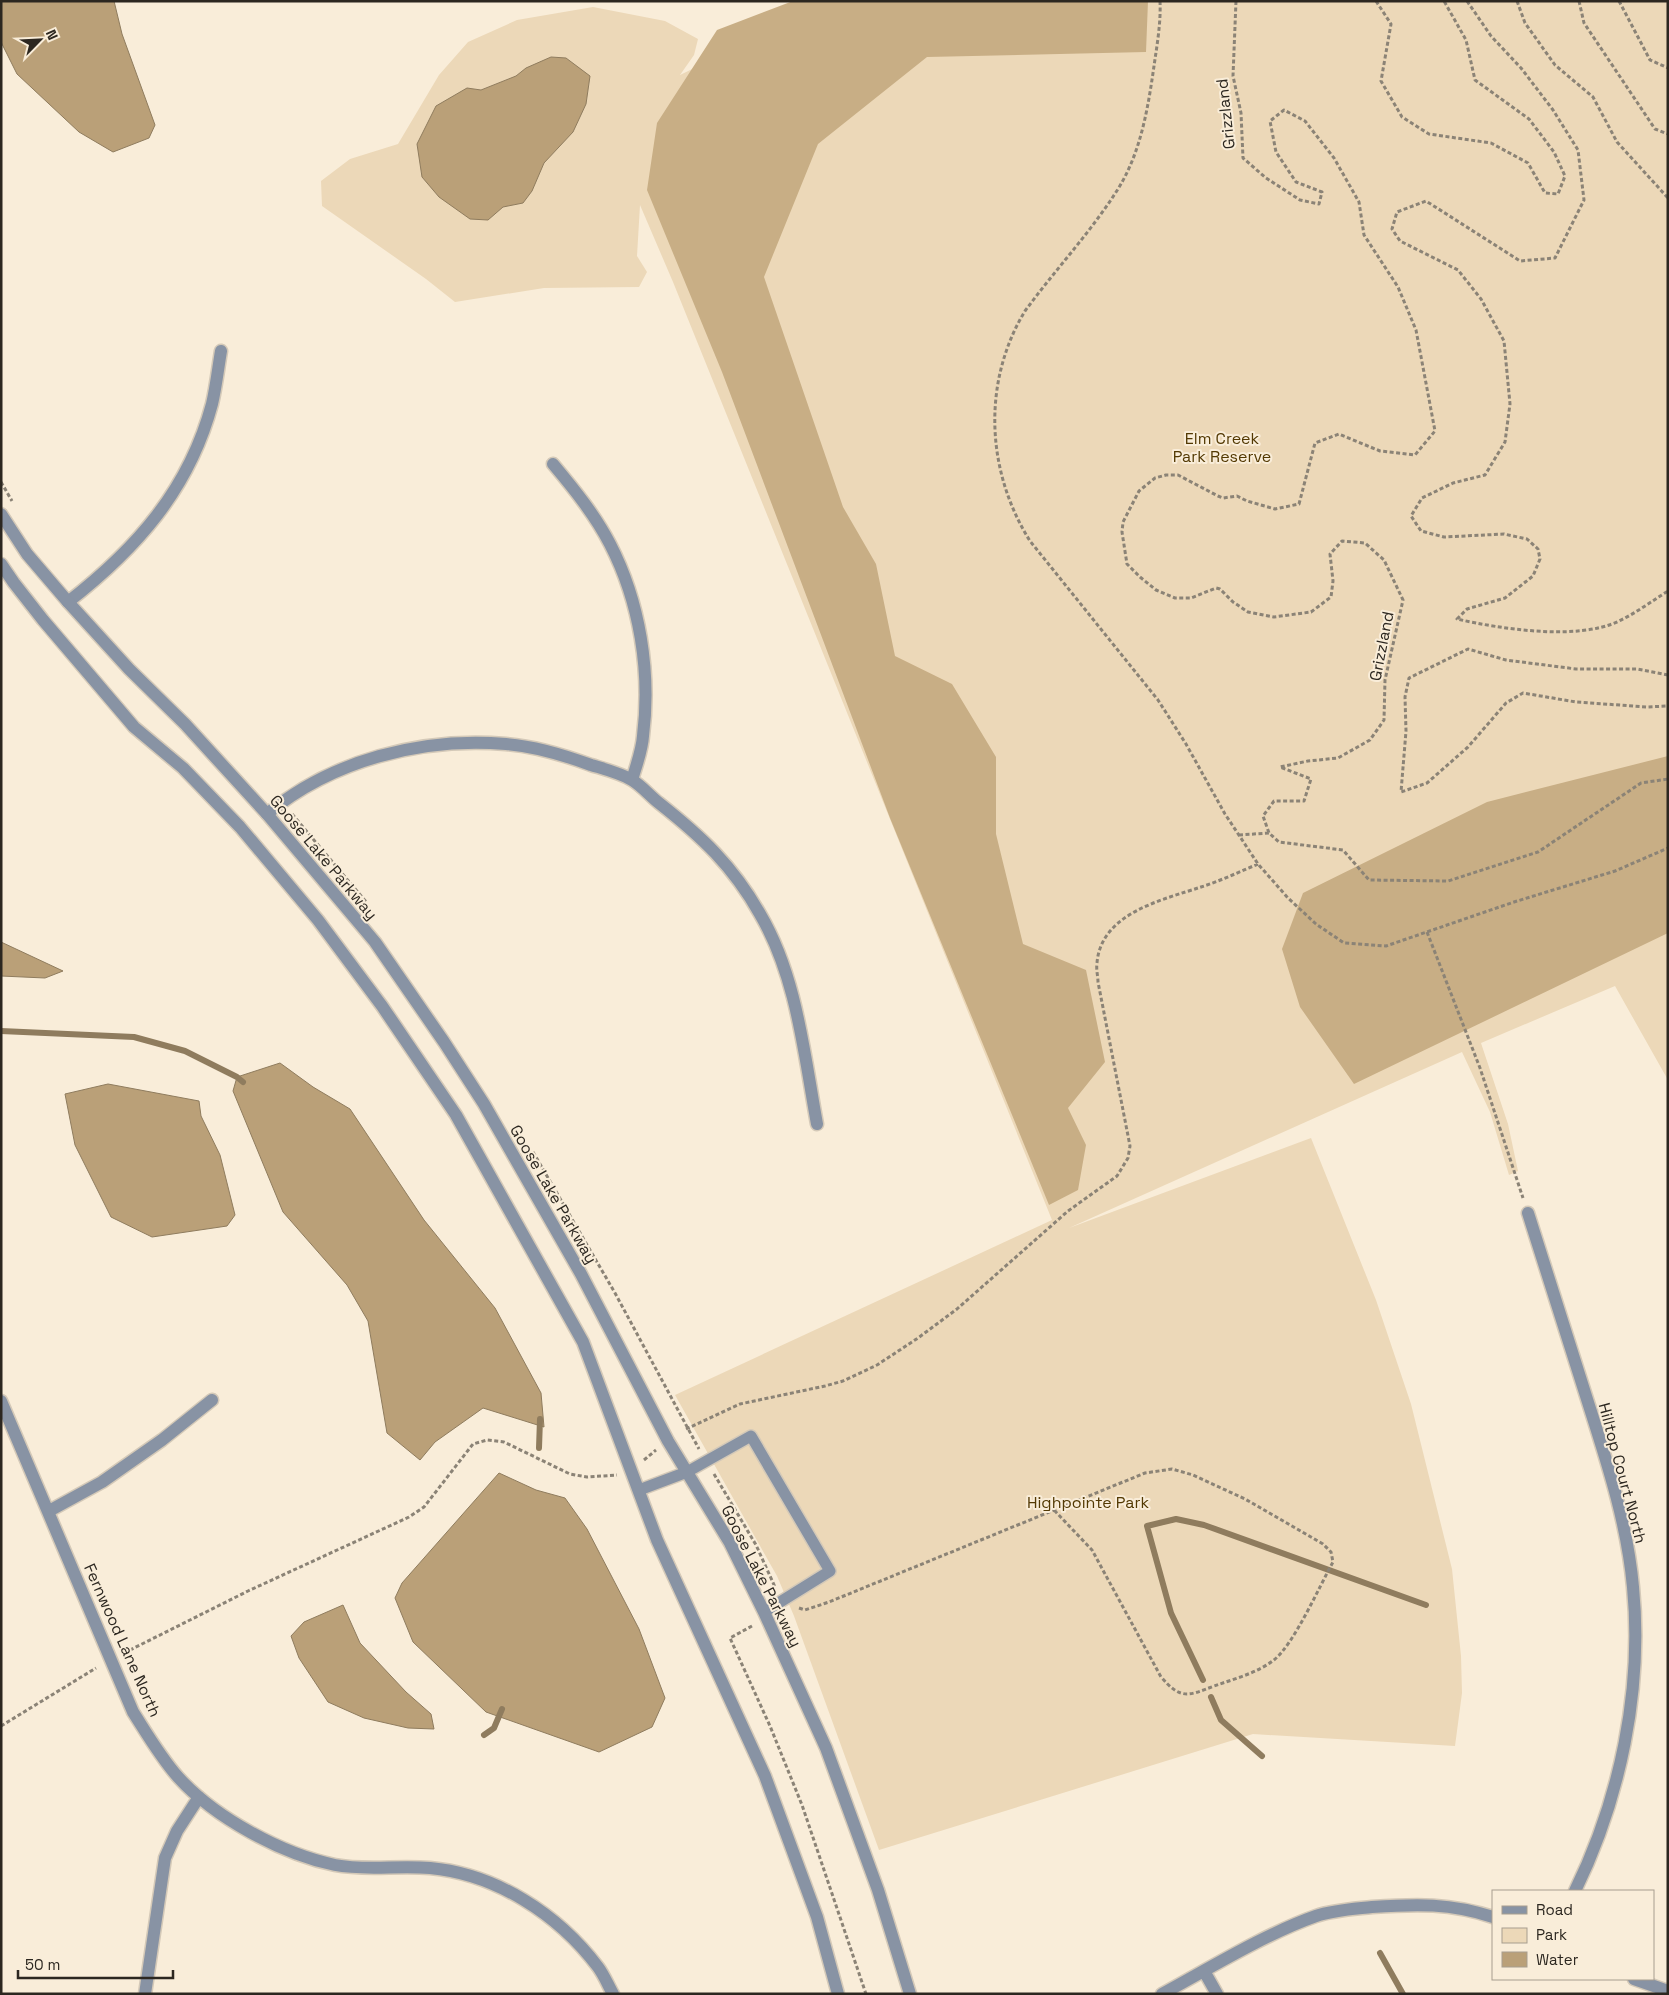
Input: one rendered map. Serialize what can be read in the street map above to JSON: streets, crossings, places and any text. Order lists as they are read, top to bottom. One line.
{"streets":{"street":["Goose Lake Parkway","Hilltop Court North","Fernwood Lane North"],"path":["Grizzland"]},"parks":["Elm Creek Park Reserve","Highpointe Park"],"legend":["Road","Park","Water"],"scale_bar":"50 m","north":"top right"}
